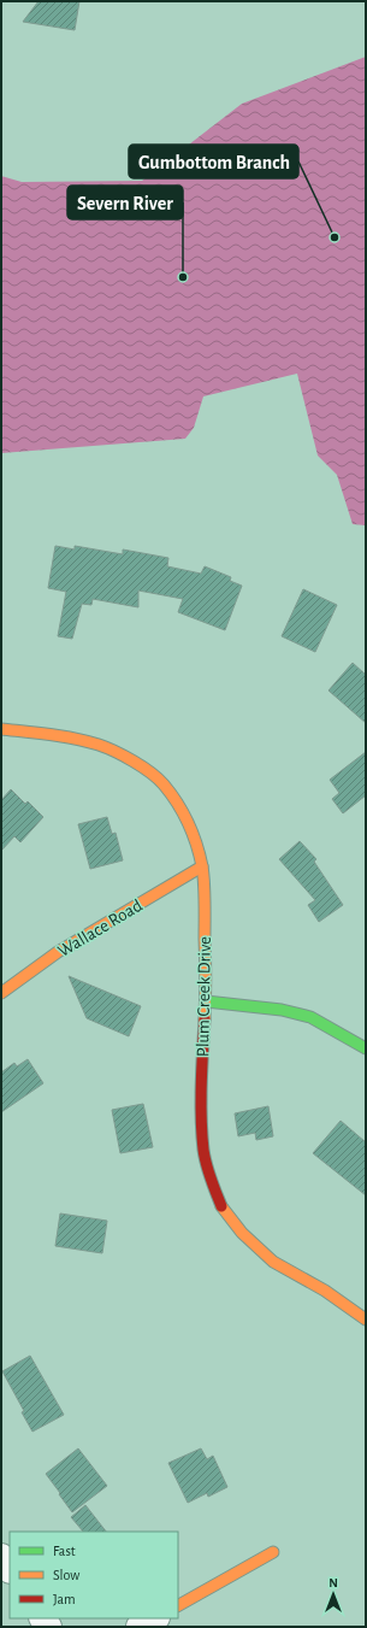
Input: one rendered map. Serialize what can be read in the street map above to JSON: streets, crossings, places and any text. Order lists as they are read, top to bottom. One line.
{"streets":{"street":["Wallace Road","Plum Creek Drive"]},"crossings":[["Wallace Road","Plum Creek Drive"]],"places":["Gumbottom Branch","Severn River"],"legend":["Fast","Slow","Jam"],"north":"top"}
